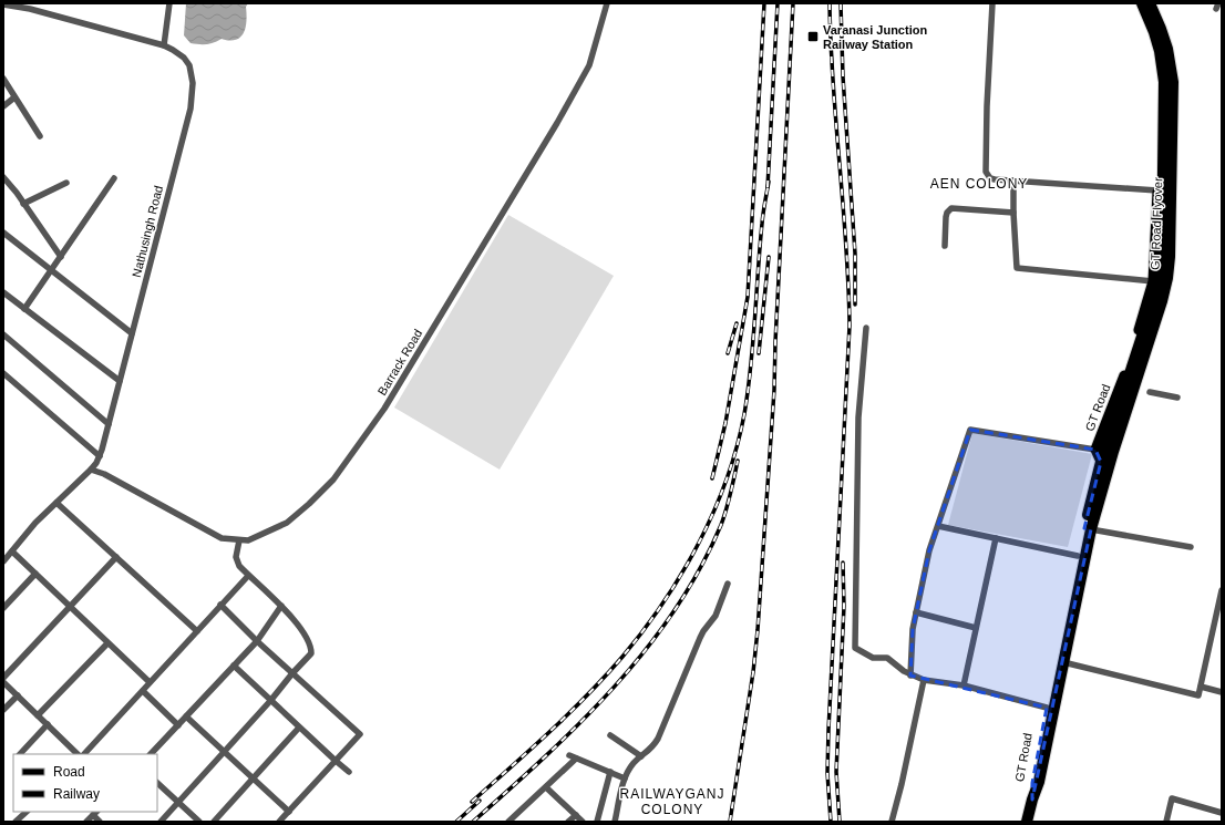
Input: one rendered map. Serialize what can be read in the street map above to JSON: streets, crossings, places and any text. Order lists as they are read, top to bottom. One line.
{"streets":{"highway":["GT Road Flyover","GT Road"],"street":["Nathusingh Road","Barrack Road"]},"crossings":[["GT Road Flyover","GT Road"],["Nathusingh Road","Barrack Road"]],"districts":["AEN COLONY","RAILWAYGANJ COLONY"],"places":{"transit":["Varanasi Junction Railway Station"]},"legend":["Road","Railway"]}
